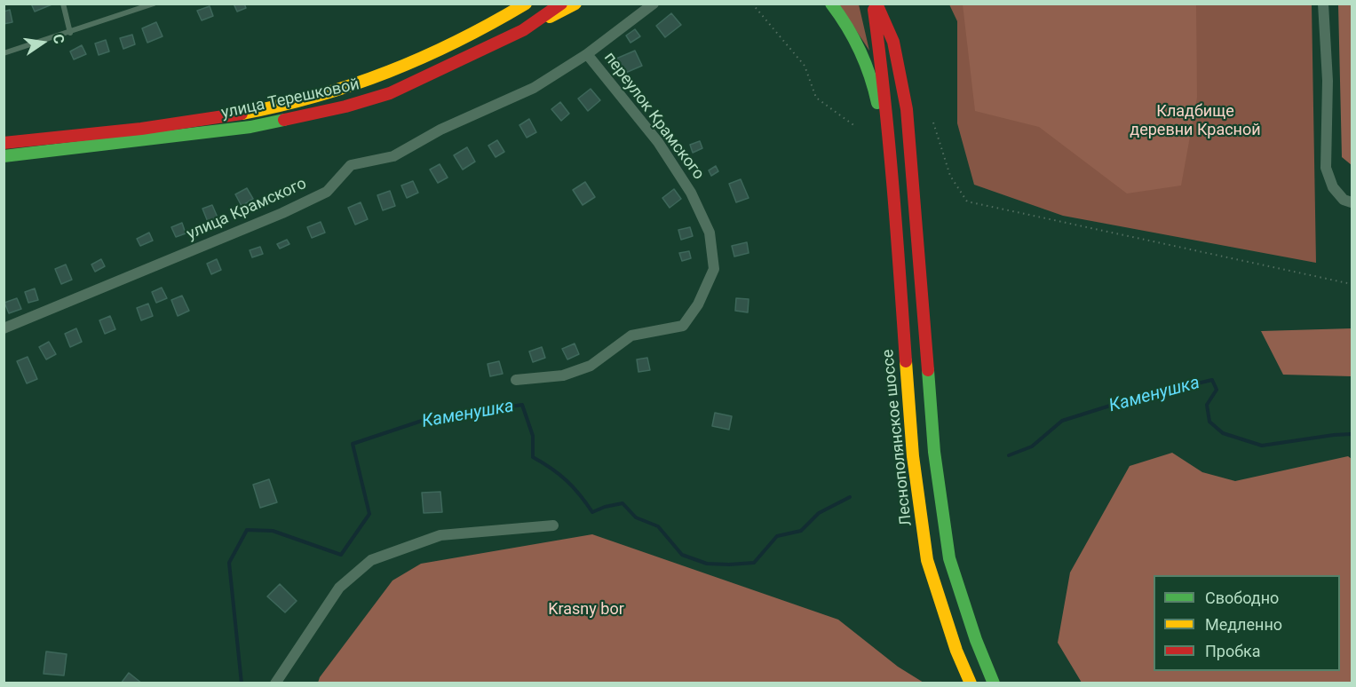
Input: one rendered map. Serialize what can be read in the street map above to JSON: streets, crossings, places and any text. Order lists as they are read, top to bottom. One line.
{"streets":{"main road":["улица Терешковой","Леснополянское шоссе"],"street":["переулок Крамского","улица Крамского"]},"crossings":[["переулок Крамского","улица Крамского"]],"water":["Каменушка"],"parks":["Кладбище деревни Красной","Krasny bor"],"legend":["Свободно","Медленно","Пробка"],"north":"right"}
